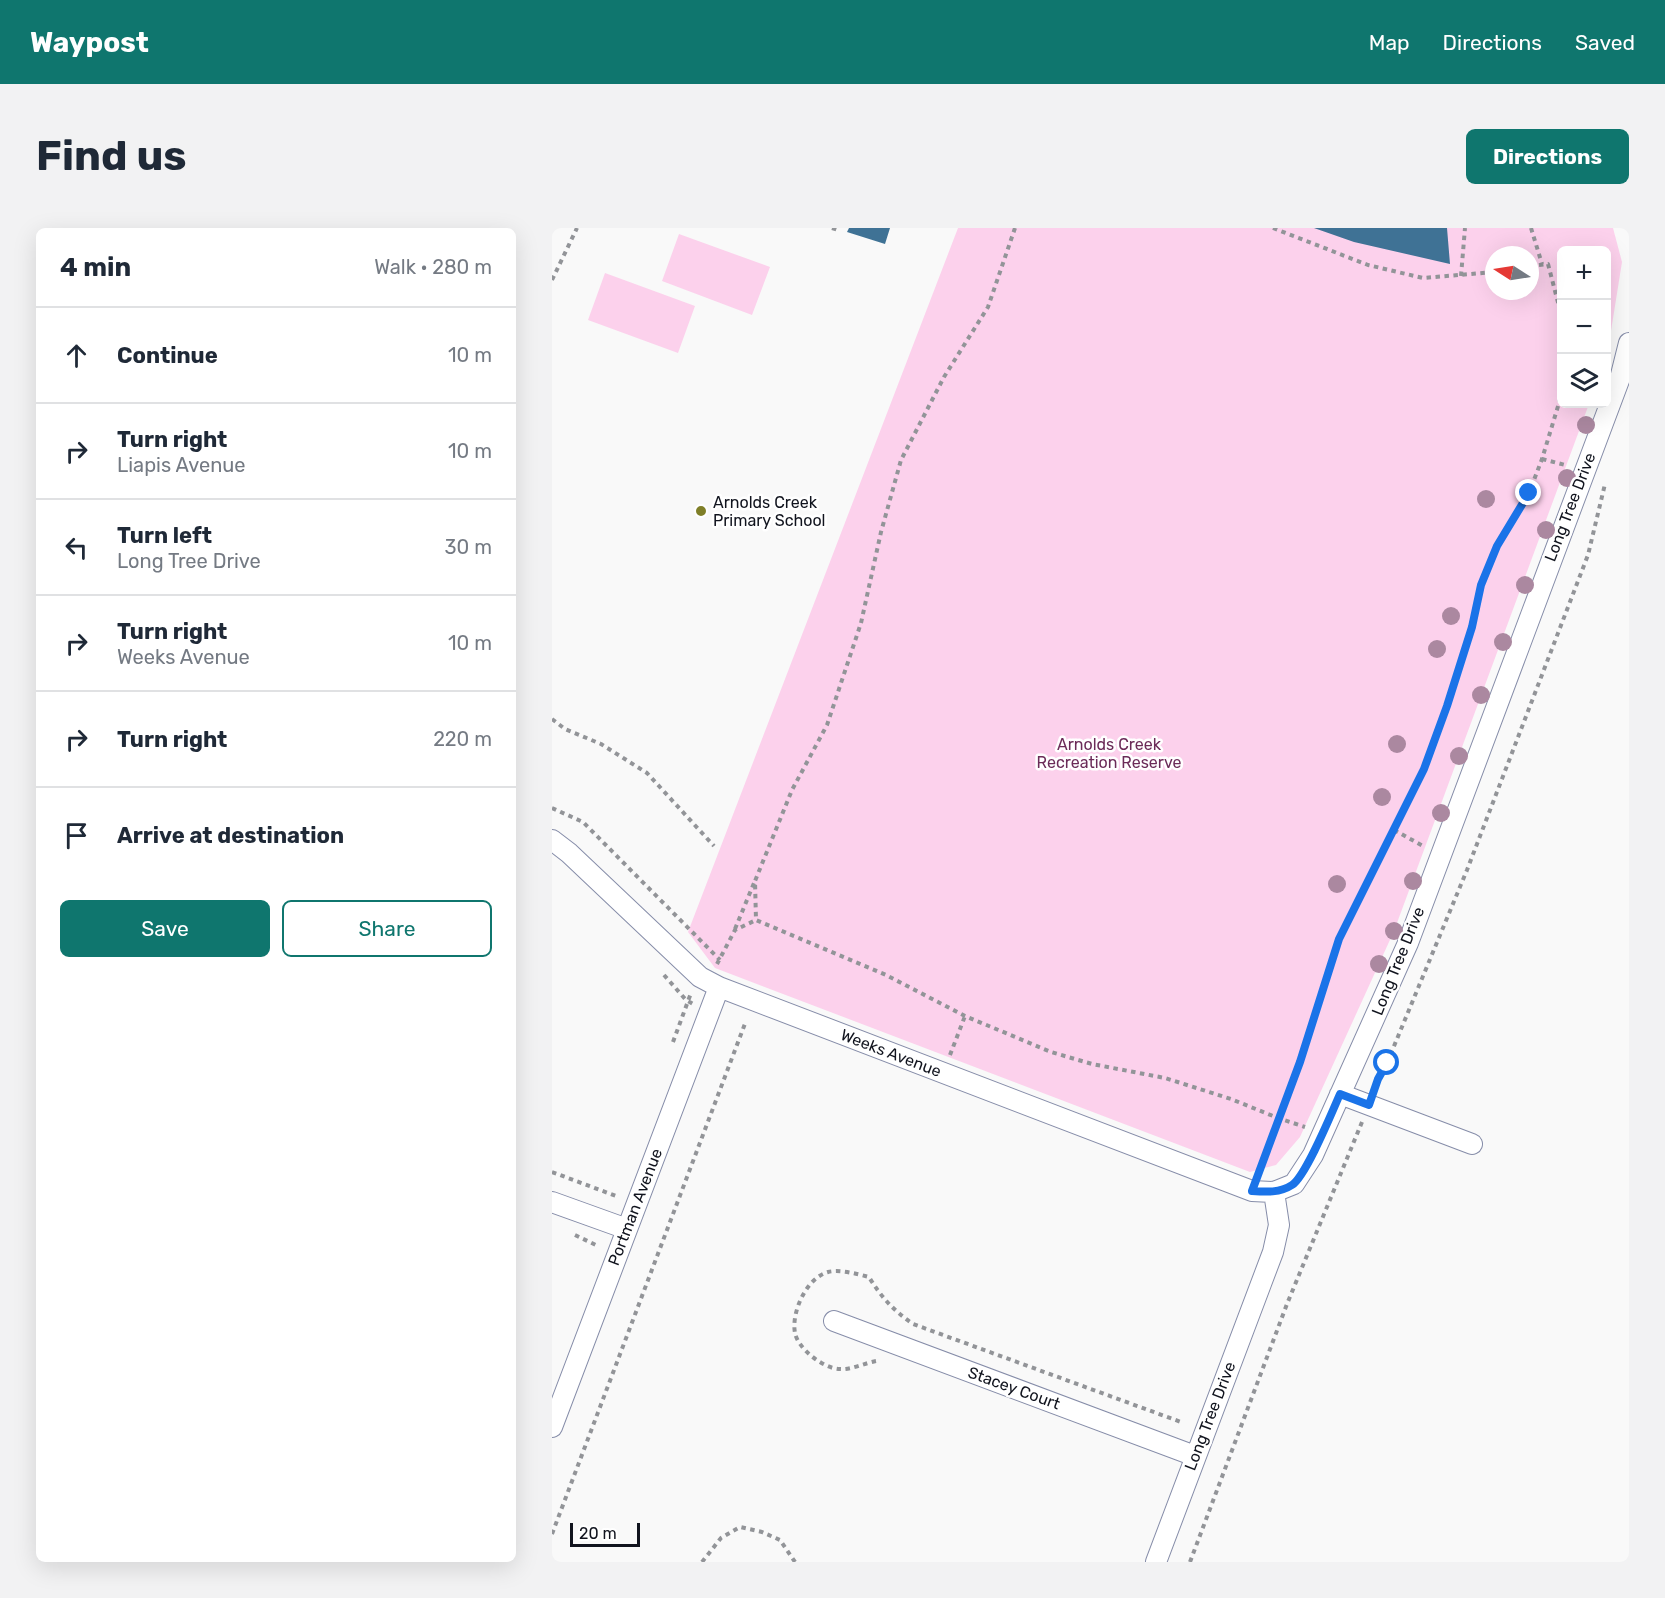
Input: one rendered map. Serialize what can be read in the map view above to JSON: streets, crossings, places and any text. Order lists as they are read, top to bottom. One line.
{"streets":{"street":["Long Tree Drive","Weeks Avenue","Portman Avenue","Stacey Court"]},"crossings":[["Long Tree Drive","Weeks Avenue"],["Long Tree Drive","Stacey Court"],["Weeks Avenue","Portman Avenue"]],"parks":["Arnolds Creek Recreation Reserve"],"places":["Arnolds Creek Primary School"],"scale_bar":"20 m","north":"left","page":{"header":"Waypost","nav":["Map","Directions","Saved"],"buttons":["Directions",["Save","Share"]],"title":"Find us","heading":["4 min","Walk · 280 m"],"map_buttons":["+","−"],"list":[["Continue","10 m"],["Turn right","Liapis Avenue","10 m"],["Turn left","Long Tree Drive","30 m"],["Turn right","Weeks Avenue","10 m"],["Turn right","220 m"],"Arrive at destination"],"scale":"20 m"}}
